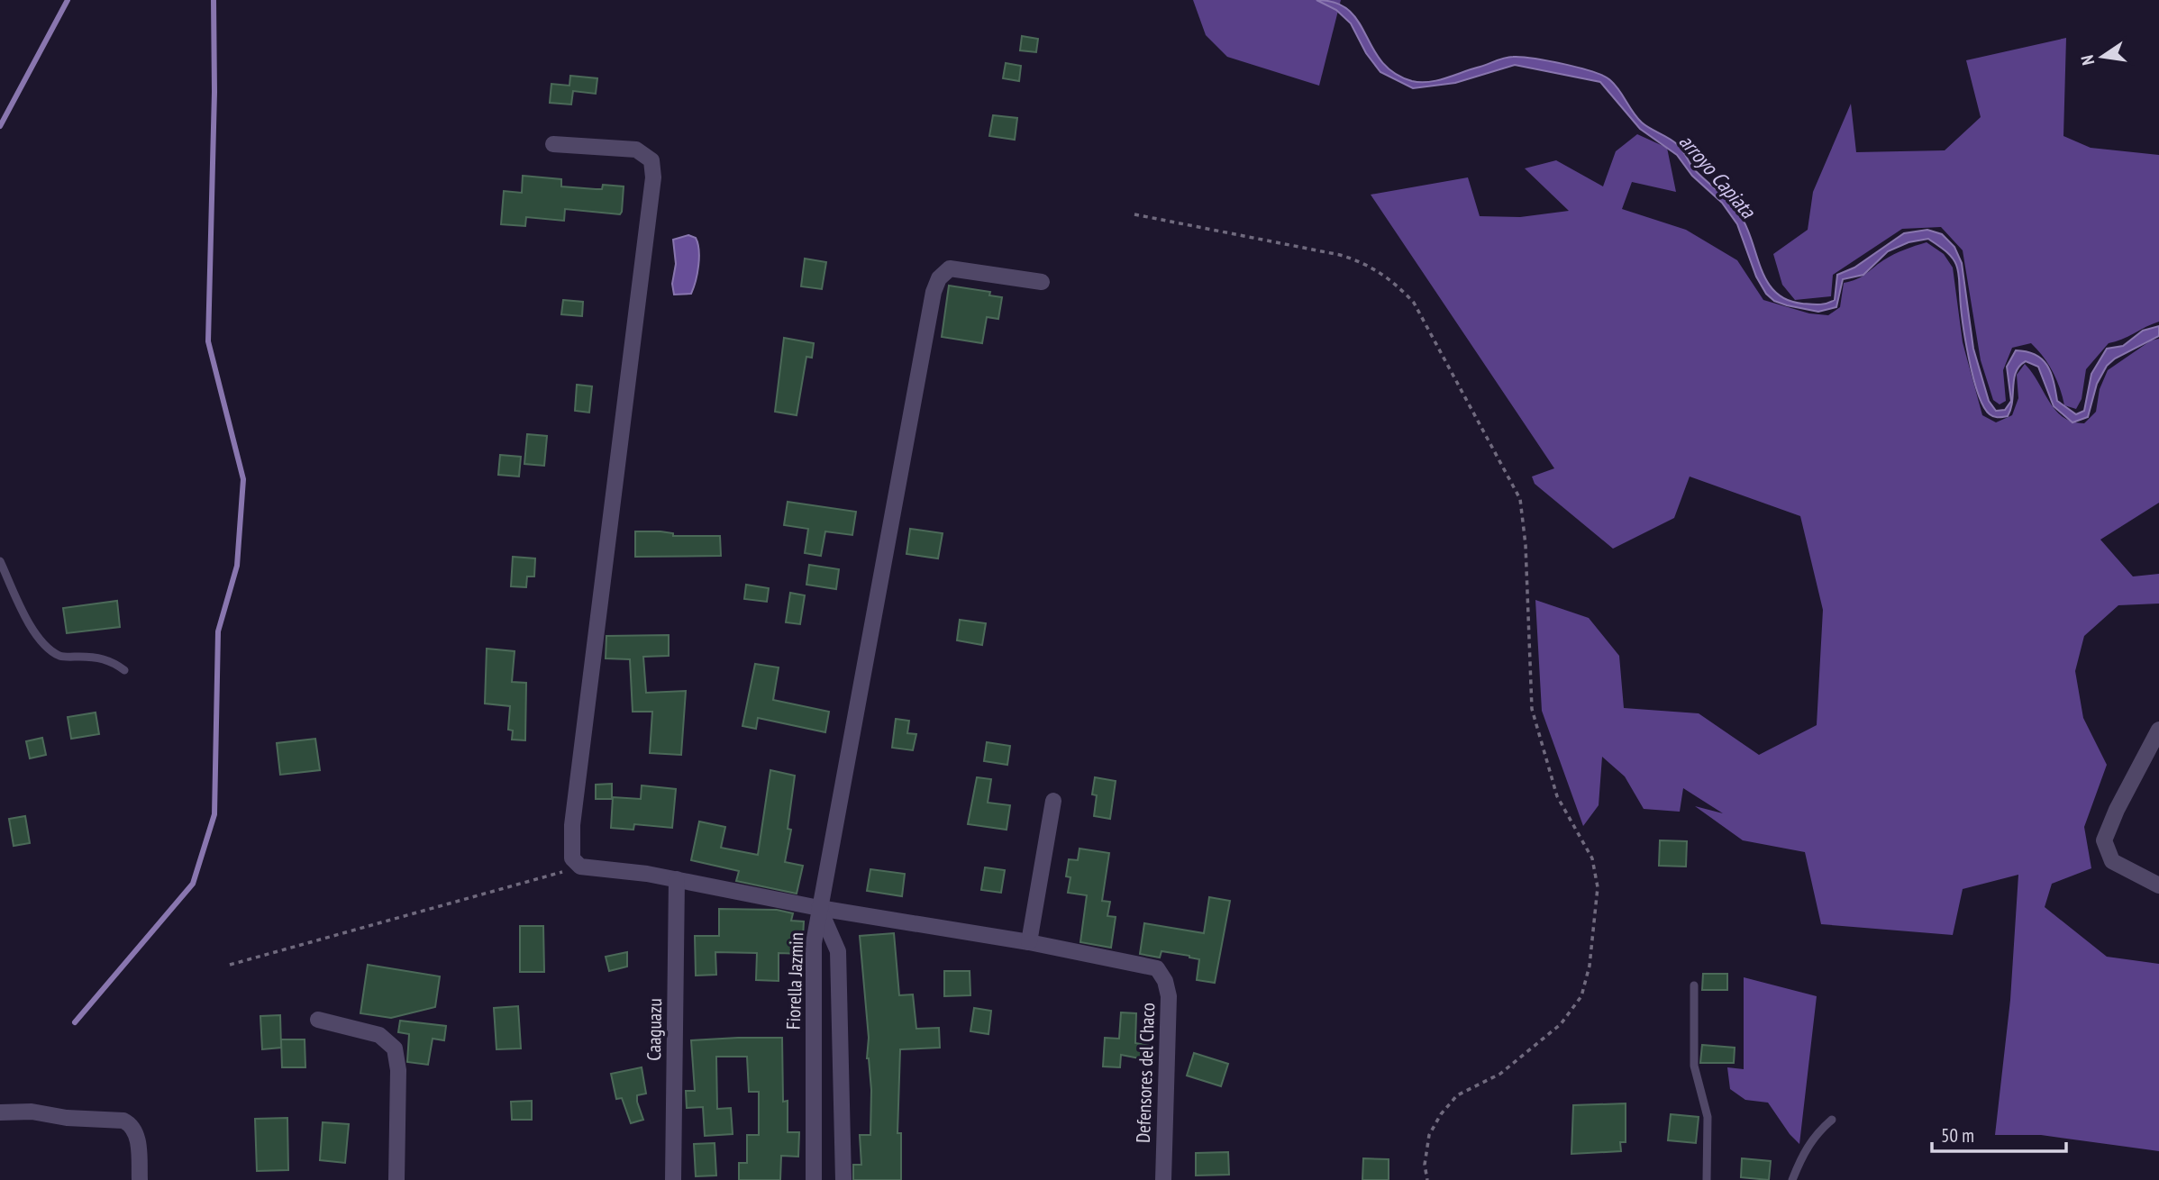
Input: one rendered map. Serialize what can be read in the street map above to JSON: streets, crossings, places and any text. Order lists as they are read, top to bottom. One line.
{"streets":{"street":["Fiorella Jazmin","Caaguazu","Defensores del Chaco"]},"water":["arroyo Capiata"],"scale_bar":"50 m","north":"left"}
